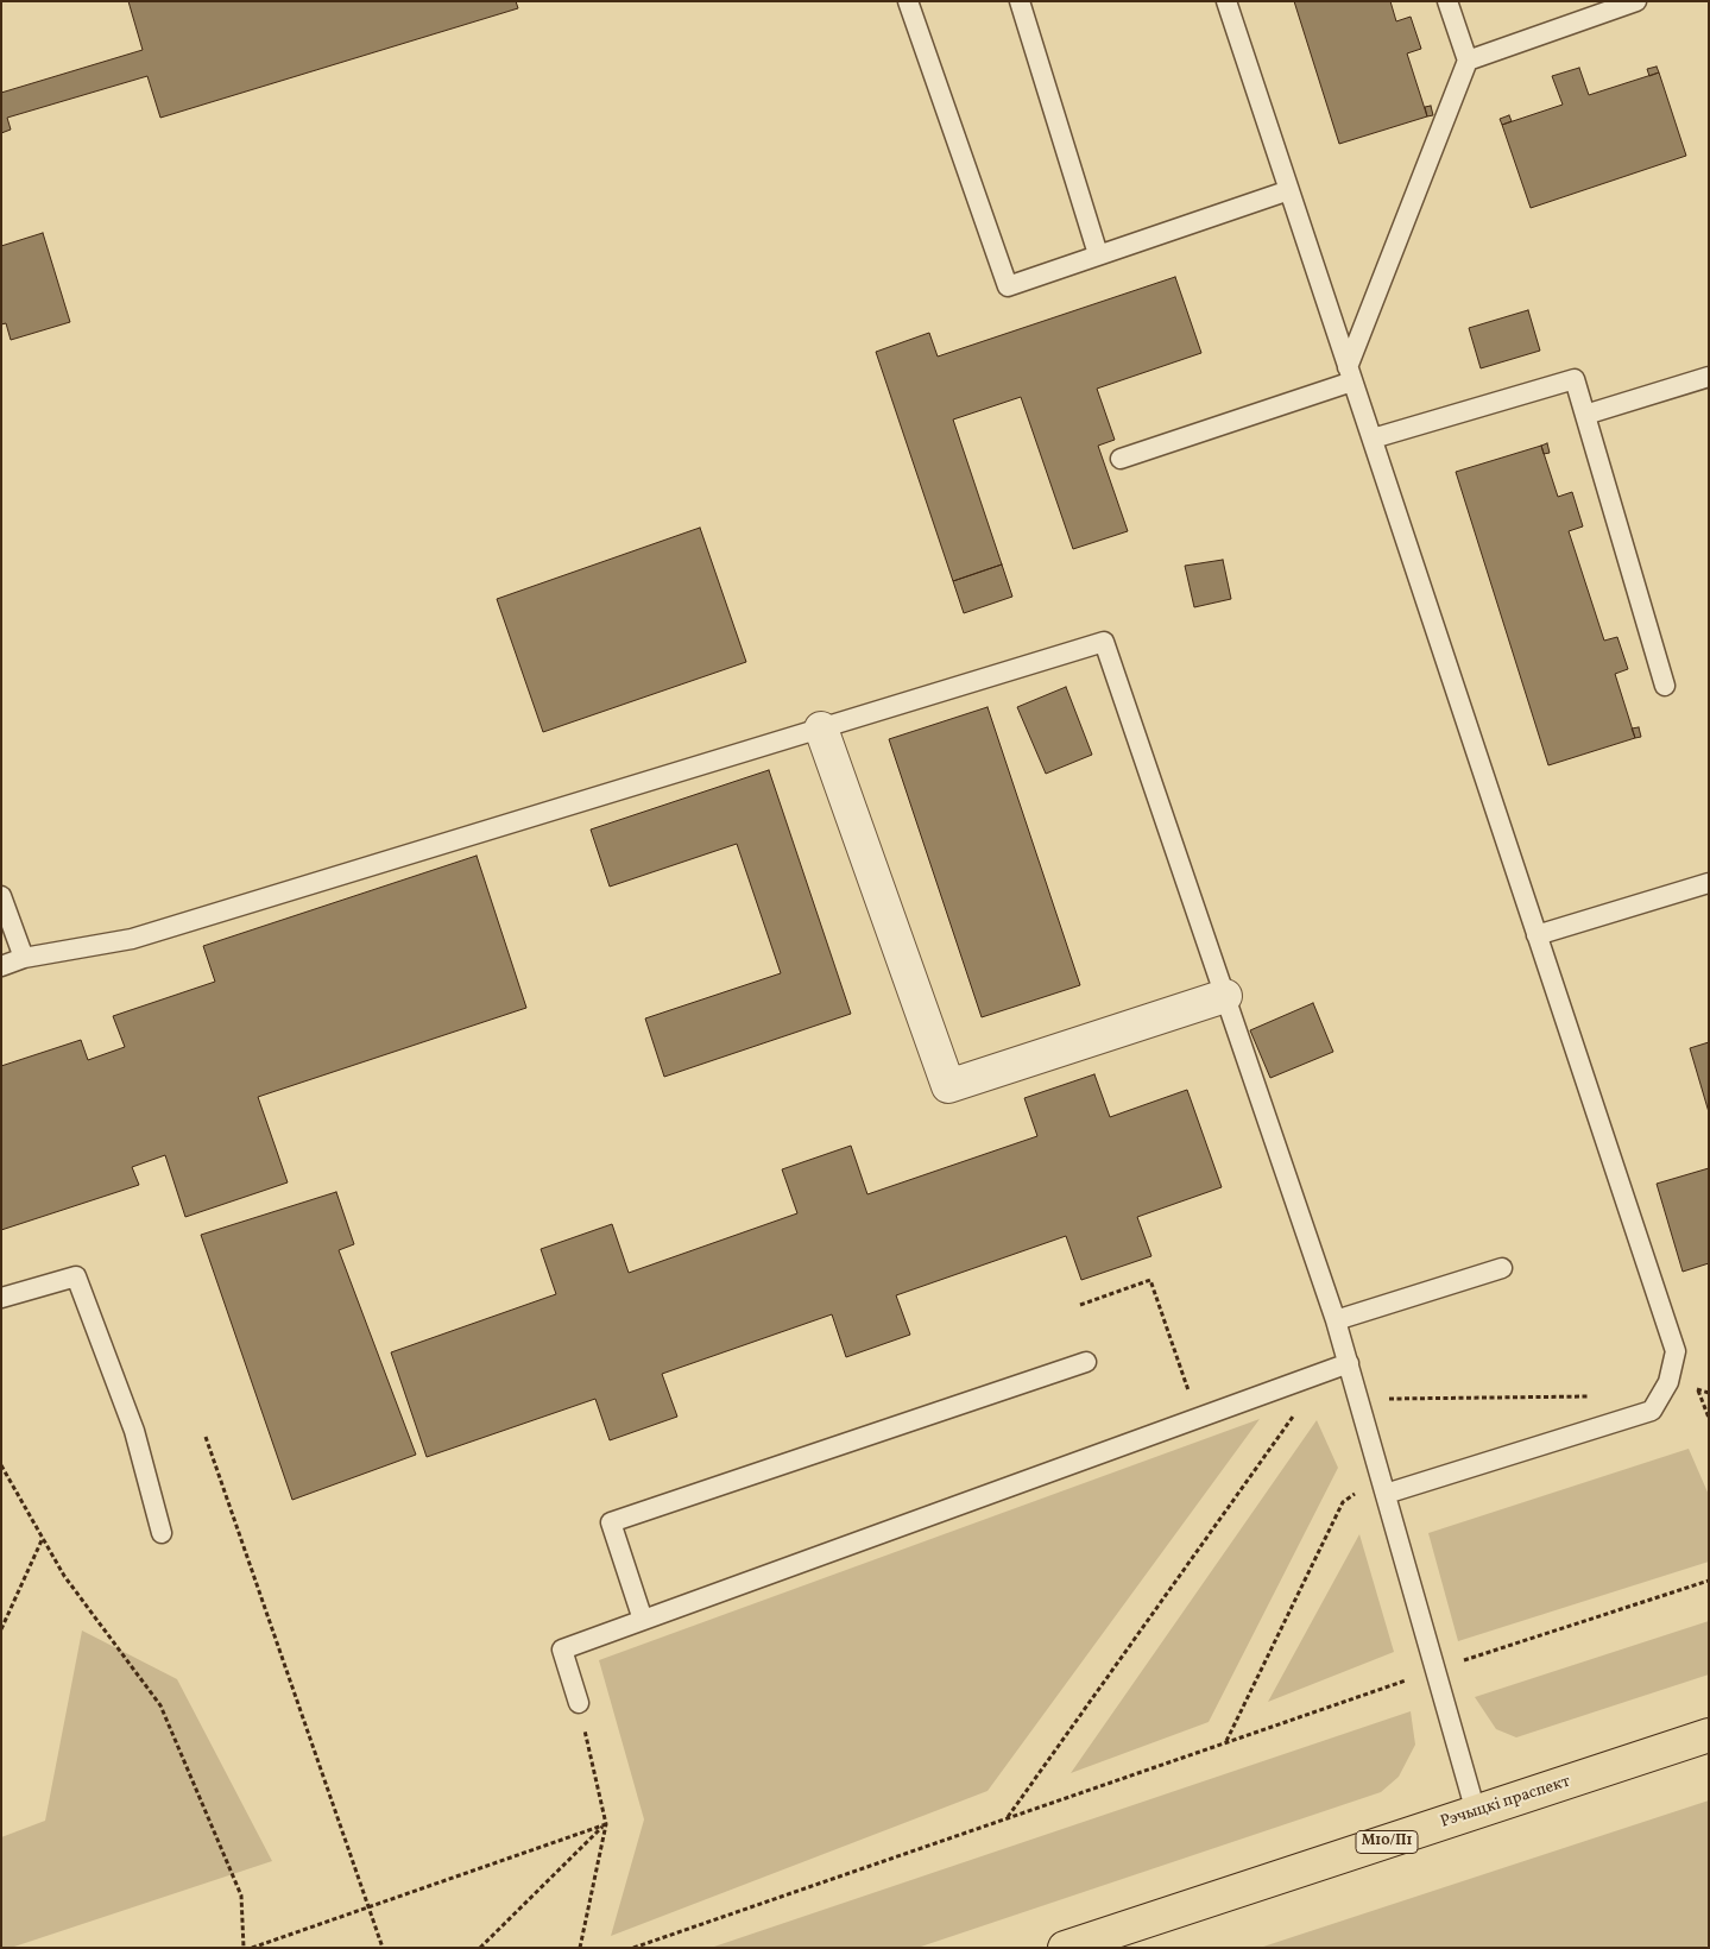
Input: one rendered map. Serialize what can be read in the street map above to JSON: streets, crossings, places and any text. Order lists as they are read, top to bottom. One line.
{"streets":{"main road":["Рэчыцкі праспект","М10/П1"]}}
